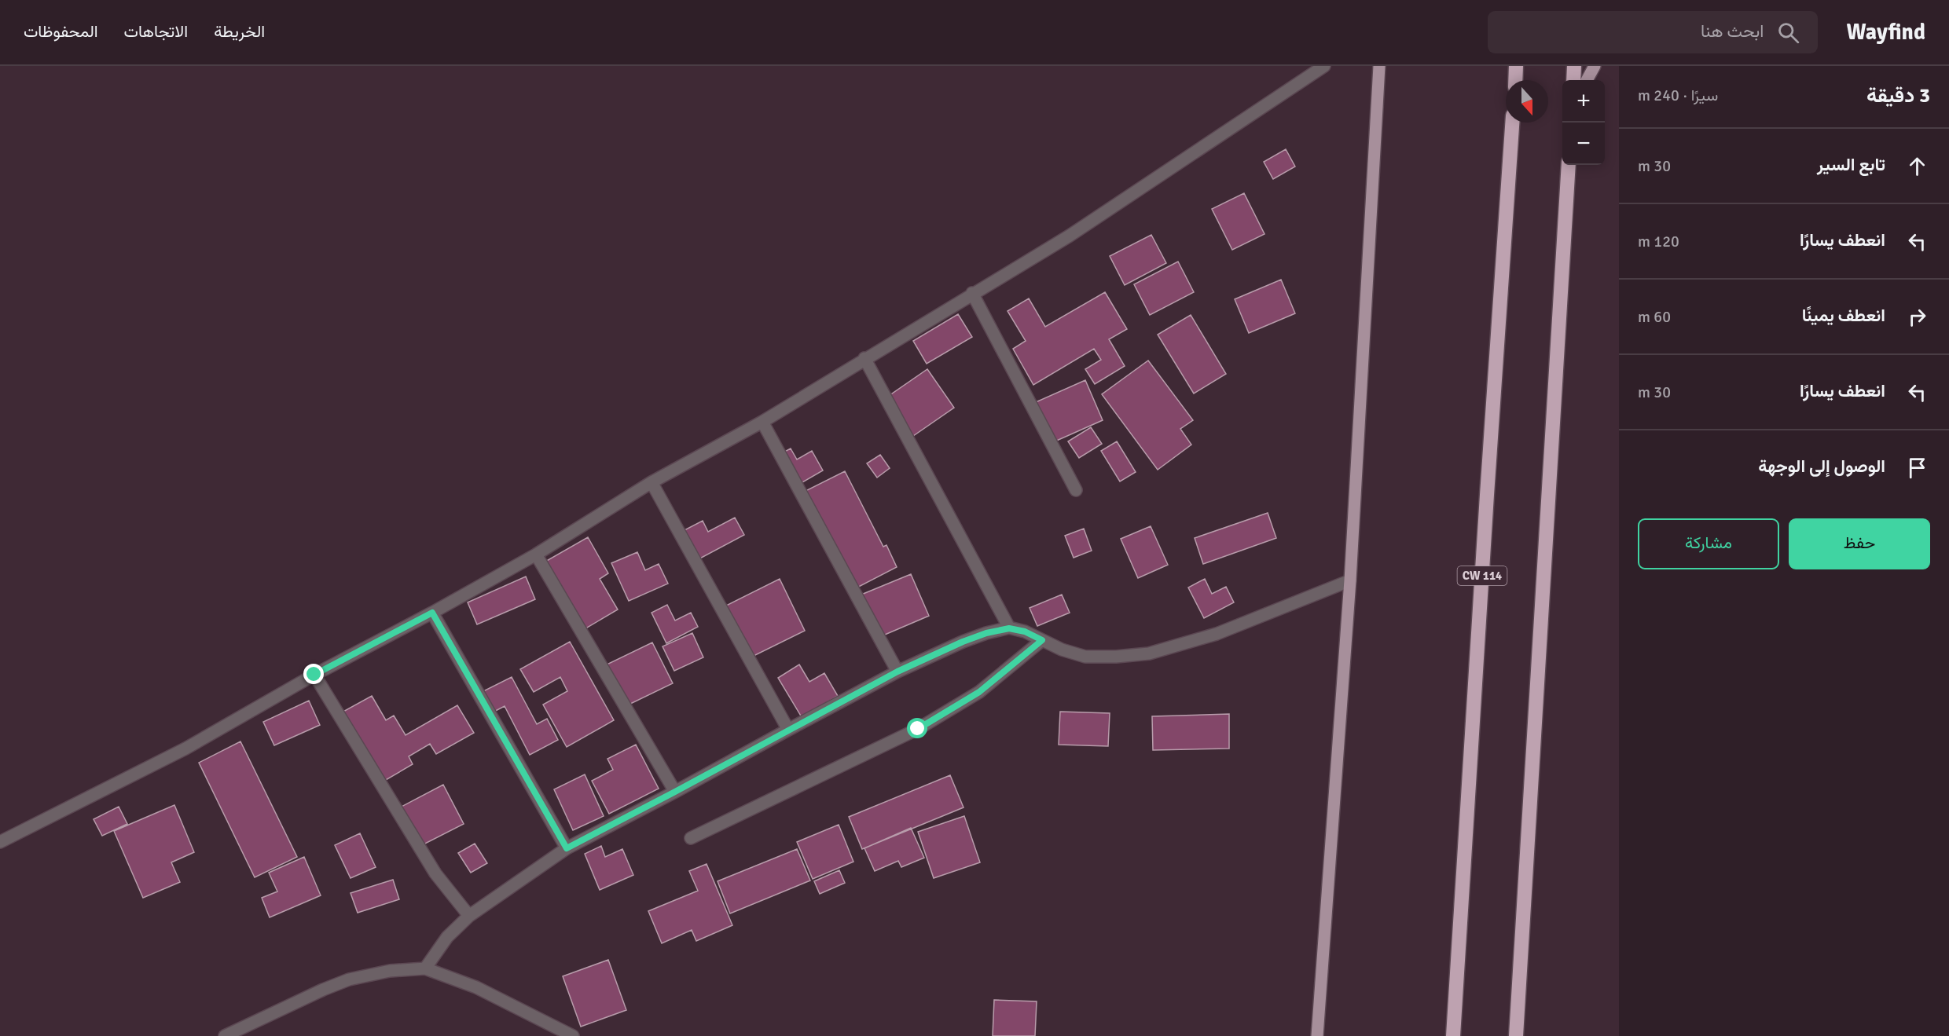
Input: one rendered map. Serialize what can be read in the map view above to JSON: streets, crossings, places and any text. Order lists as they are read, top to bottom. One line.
{"streets":{"highway":["CW 114"]},"north":"bottom","page":{"header":"Wayfind","search":"ابحث هنا","nav":["الخريطة","الاتجاهات","المحفوظات"],"heading":["3 دقيقة","سيرًا · 240 m"],"map_buttons":["+","−"],"list":[["تابع السير","30 m"],["انعطف يسارًا","120 m"],["انعطف يمينًا","60 m"],["انعطف يسارًا","30 m"],"الوصول إلى الوجهة"],"buttons":["حفظ","مشاركة"]}}
